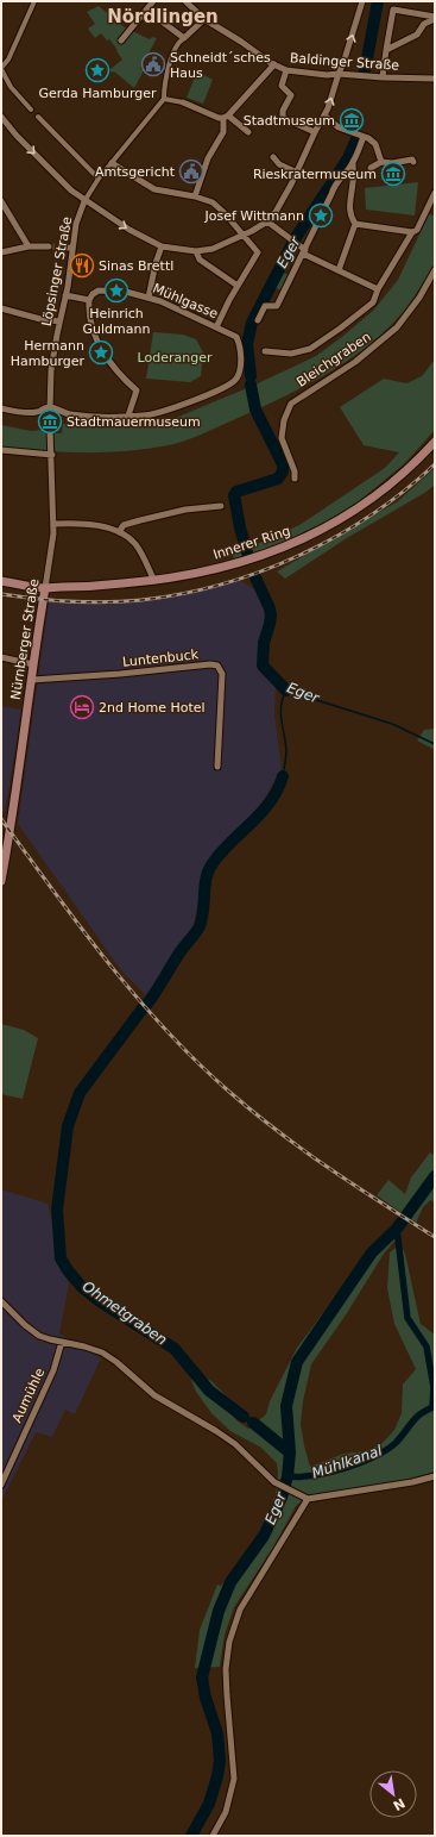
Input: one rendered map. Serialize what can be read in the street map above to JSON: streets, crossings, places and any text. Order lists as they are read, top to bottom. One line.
{"streets":{"main road":["Innerer Ring","Nürnberger Straße"],"street":["Baldinger Straße","Löpsinger Straße","Mühlgasse","Bleichgraben","Luntenbuck","Aumühle"]},"crossings":[["Innerer Ring","Nürnberger Straße"],["Nürnberger Straße","Luntenbuck"]],"districts":["Nördlingen"],"water":["Eger","Ohmetgraben","Mühlkanal"],"parks":["Loderanger"],"places":{"public building":["Schneidt´sches Haus","Amtsgericht"],"place":["Gerda Hamburger","Josef Wittmann","Heinrich Guldmann","Hermann Hamburger"],"museum":["Stadtmuseum","Rieskratermuseum","Stadtmauermuseum"],"restaurant":["Sinas Brettl"],"hotel":["2nd Home Hotel"]},"north":"bottom right"}
